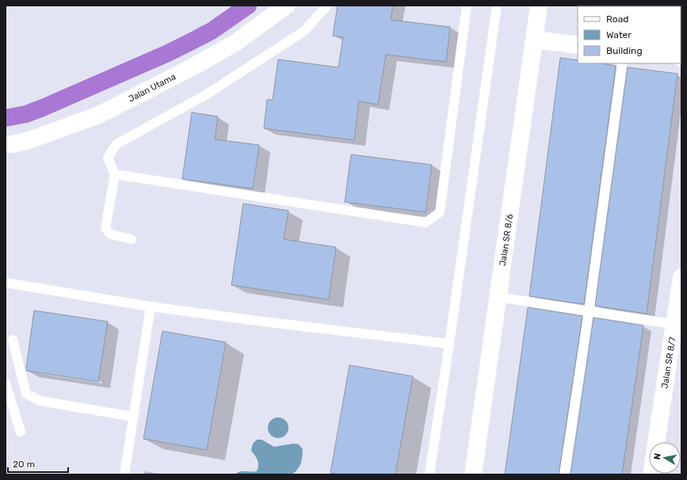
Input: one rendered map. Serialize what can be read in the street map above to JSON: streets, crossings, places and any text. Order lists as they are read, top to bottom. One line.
{"streets":{"street":["Jalan Utama","Jalan SR 8/6","Jalan SR 8/7"]},"legend":["Road","Water","Building"],"scale_bar":"20 m","north":"left"}
